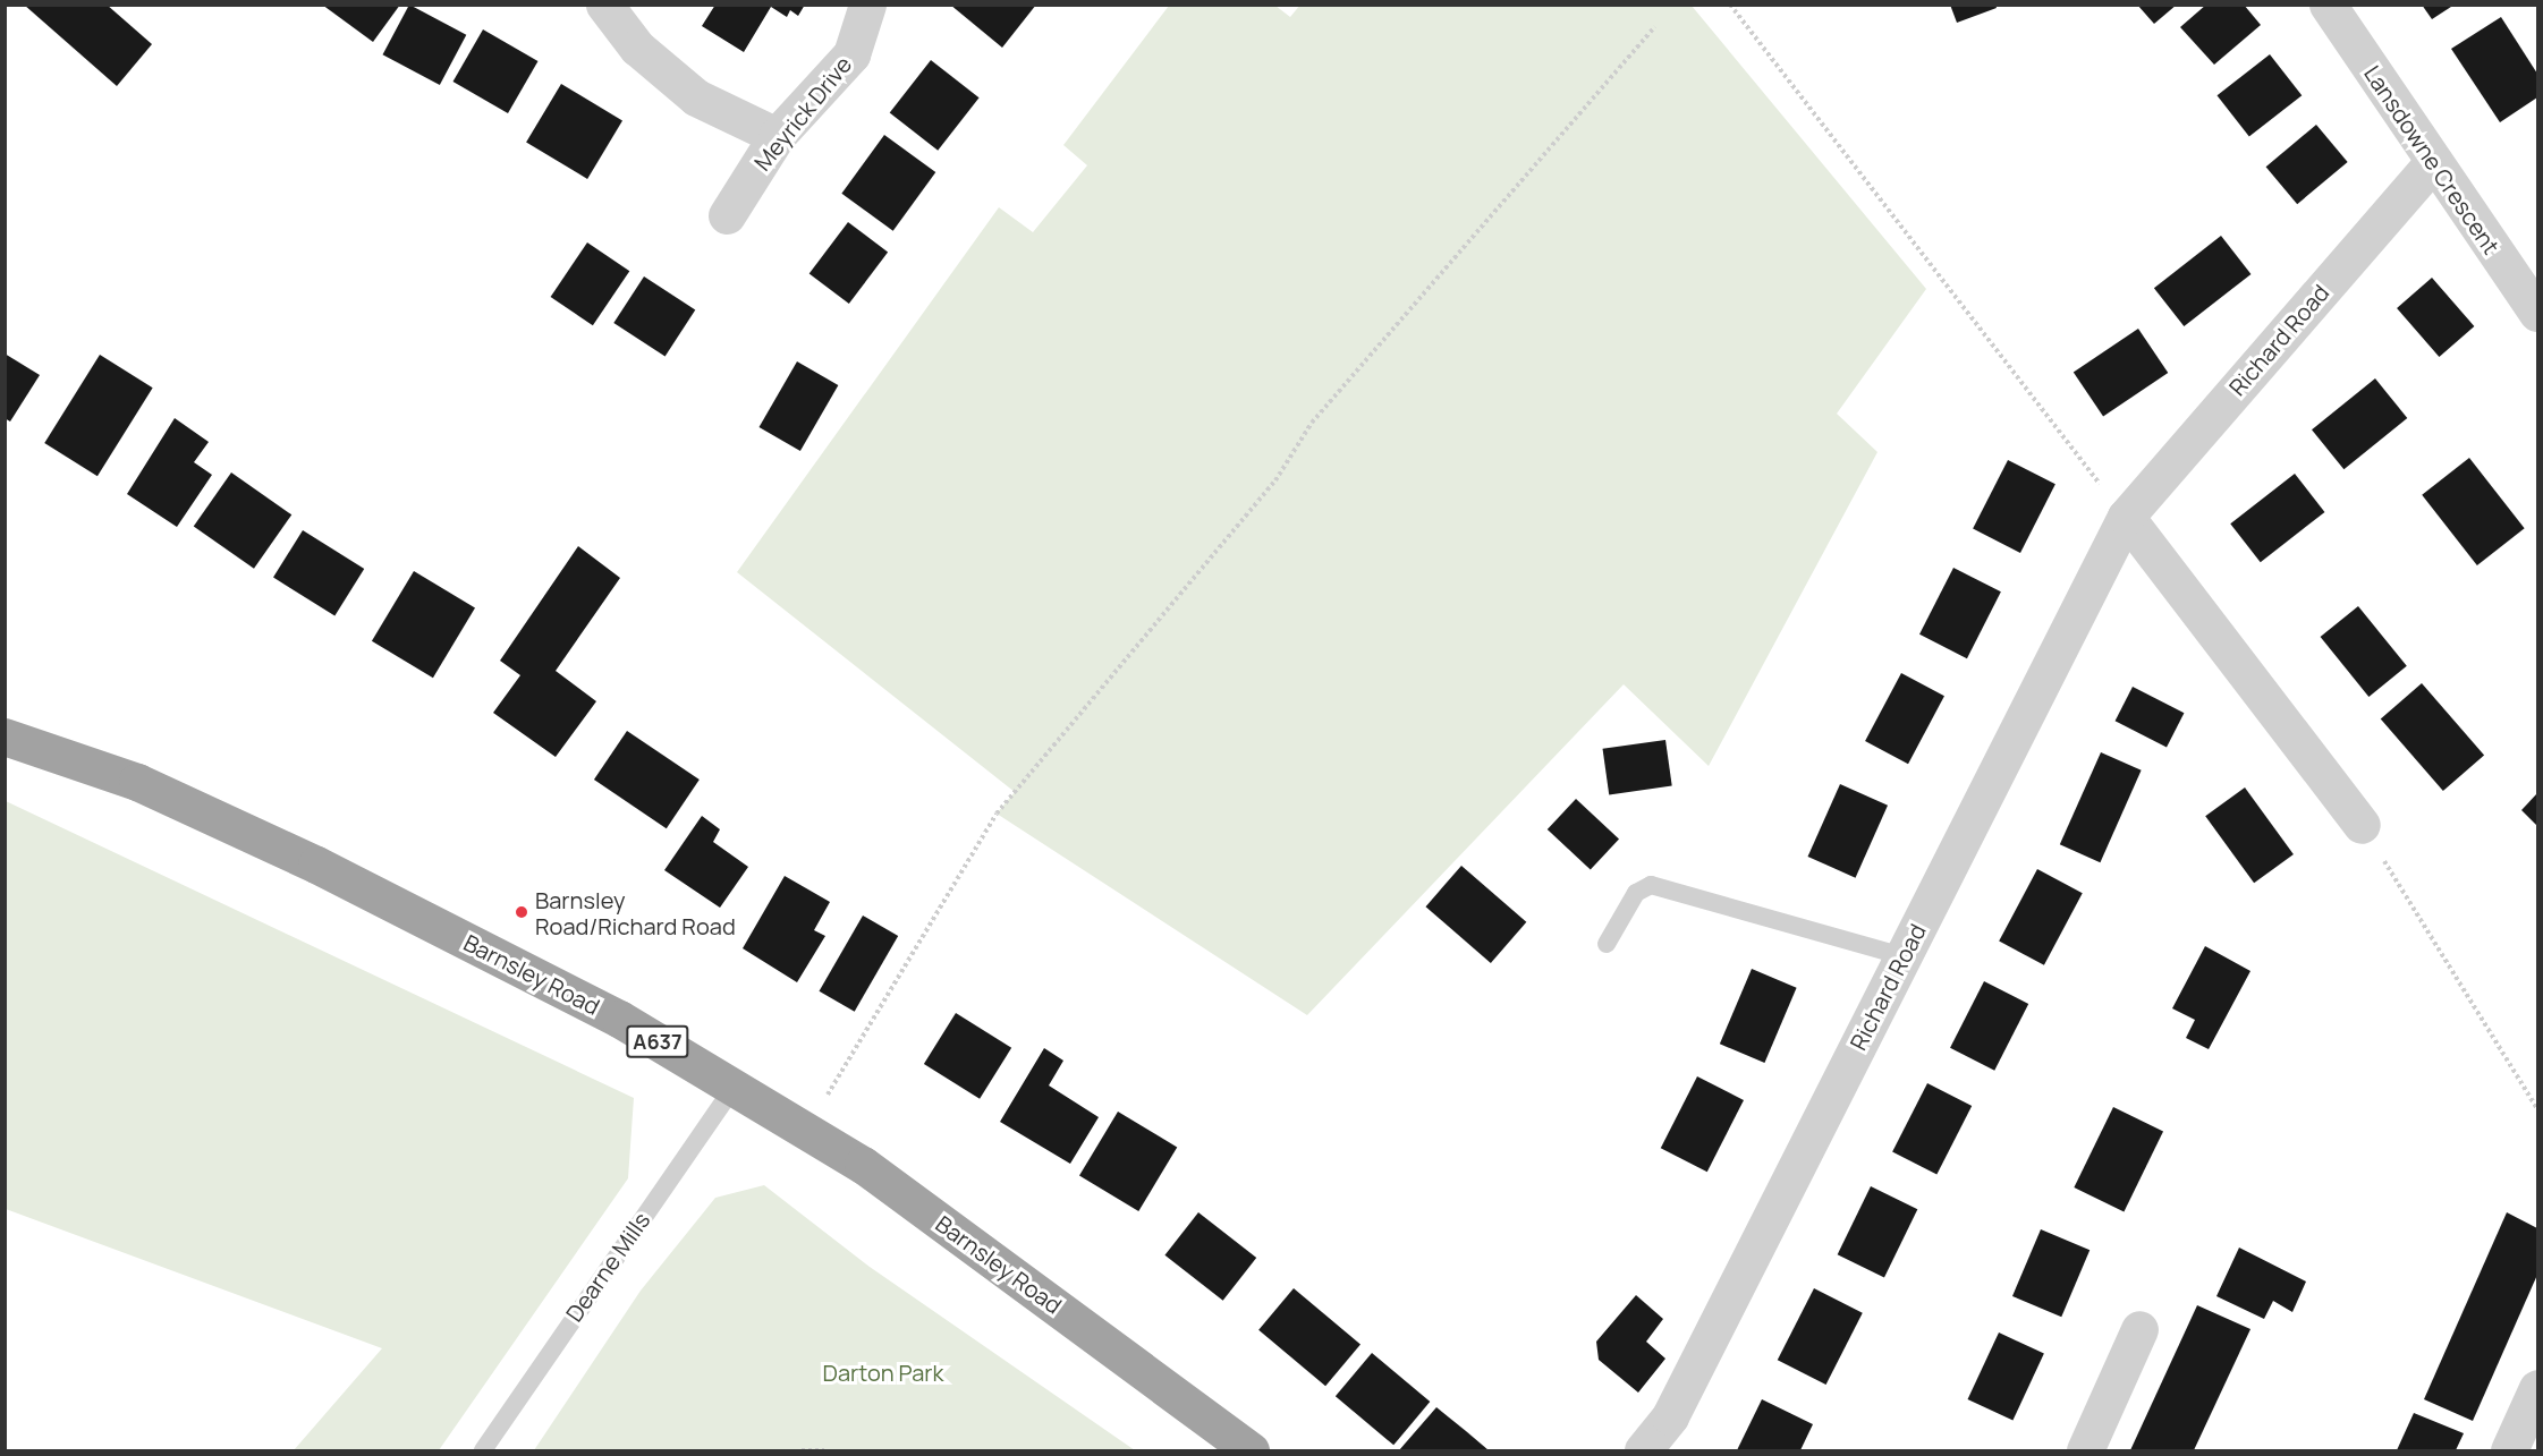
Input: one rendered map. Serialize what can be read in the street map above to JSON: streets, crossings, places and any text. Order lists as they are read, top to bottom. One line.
{"streets":{"highway":["Barnsley Road","A637"],"street":["Meyrick Drive","Lansdowne Crescent","Richard Road"],"lane":["Dearne Mills"]},"crossings":[["Lansdowne Crescent","Richard Road"],["Barnsley Road","Dearne Mills"]],"parks":["Darton Park"],"places":["Barnsley Road/Richard Road"]}
